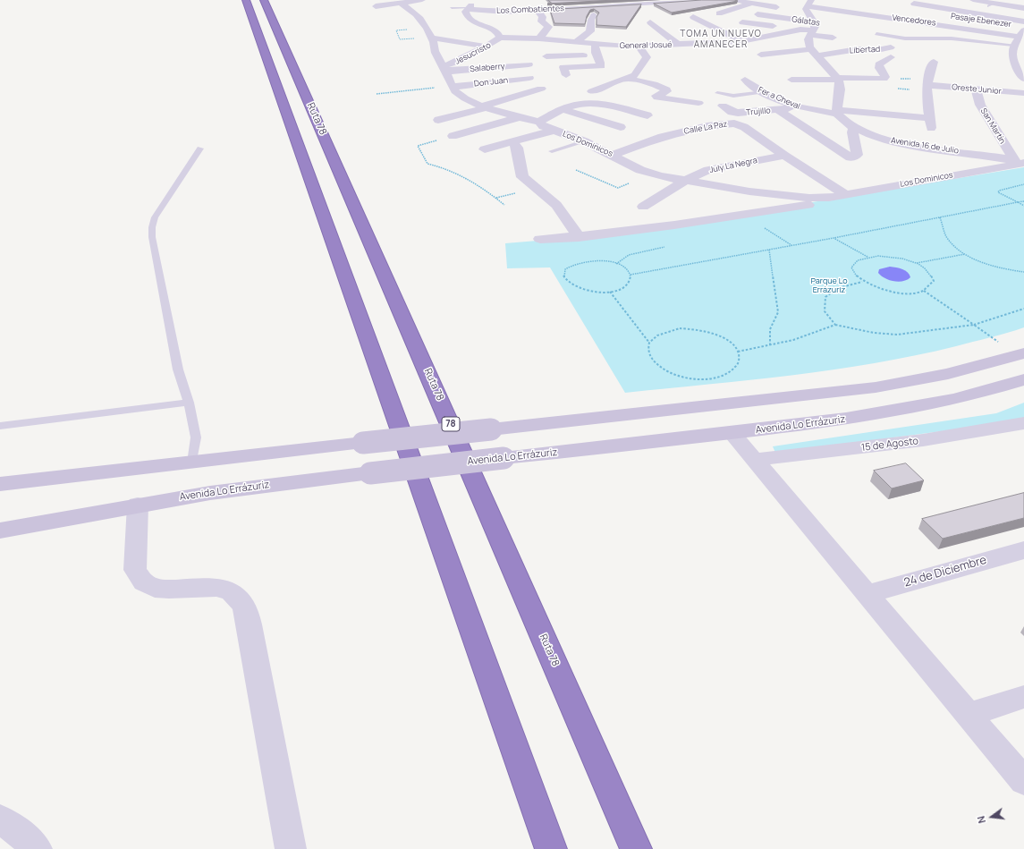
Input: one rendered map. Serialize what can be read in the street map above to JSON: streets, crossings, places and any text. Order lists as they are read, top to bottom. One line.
{"streets":{"highway":["Ruta 78","78"],"main road":["Avenida Lo Errázuriz"],"street":["Los Combatientes","Vencedores","Pasaje Ebenezer","Gálatas","General Josué","Libertad","Jesucristo","Salaberry","Don Juan","Oreste Junior","Fer a Cheval","Trujillo","San Martín","Calle La Paz","Los Dominicos","Avenida 16 de Julio","July La Negra","15 de Agosto","24 de Diciembre"]},"crossings":[["Los Combatientes","Jesucristo"],["Vencedores","Pasaje Ebenezer"],["Gálatas","General Josué"],["General Josué","Jesucristo"],["Jesucristo","Salaberry"],["Jesucristo","Los Dominicos"],["Salaberry","Los Dominicos"],["Don Juan","Los Dominicos"],["Oreste Junior","Fer a Cheval"],["Oreste Junior","San Martín"],["Fer a Cheval","Trujillo"],["Fer a Cheval","Avenida 16 de Julio"],["San Martín","Los Dominicos"],["San Martín","Avenida 16 de Julio"],["Calle La Paz","Los Dominicos"],["Calle La Paz","July La Negra"],["Los Dominicos","Avenida 16 de Julio"],["Los Dominicos","July La Negra"]],"districts":["TOMA UN NUEVO AMANECER"],"parks":["Parque Lo Errázuriz"],"north":"left"}
